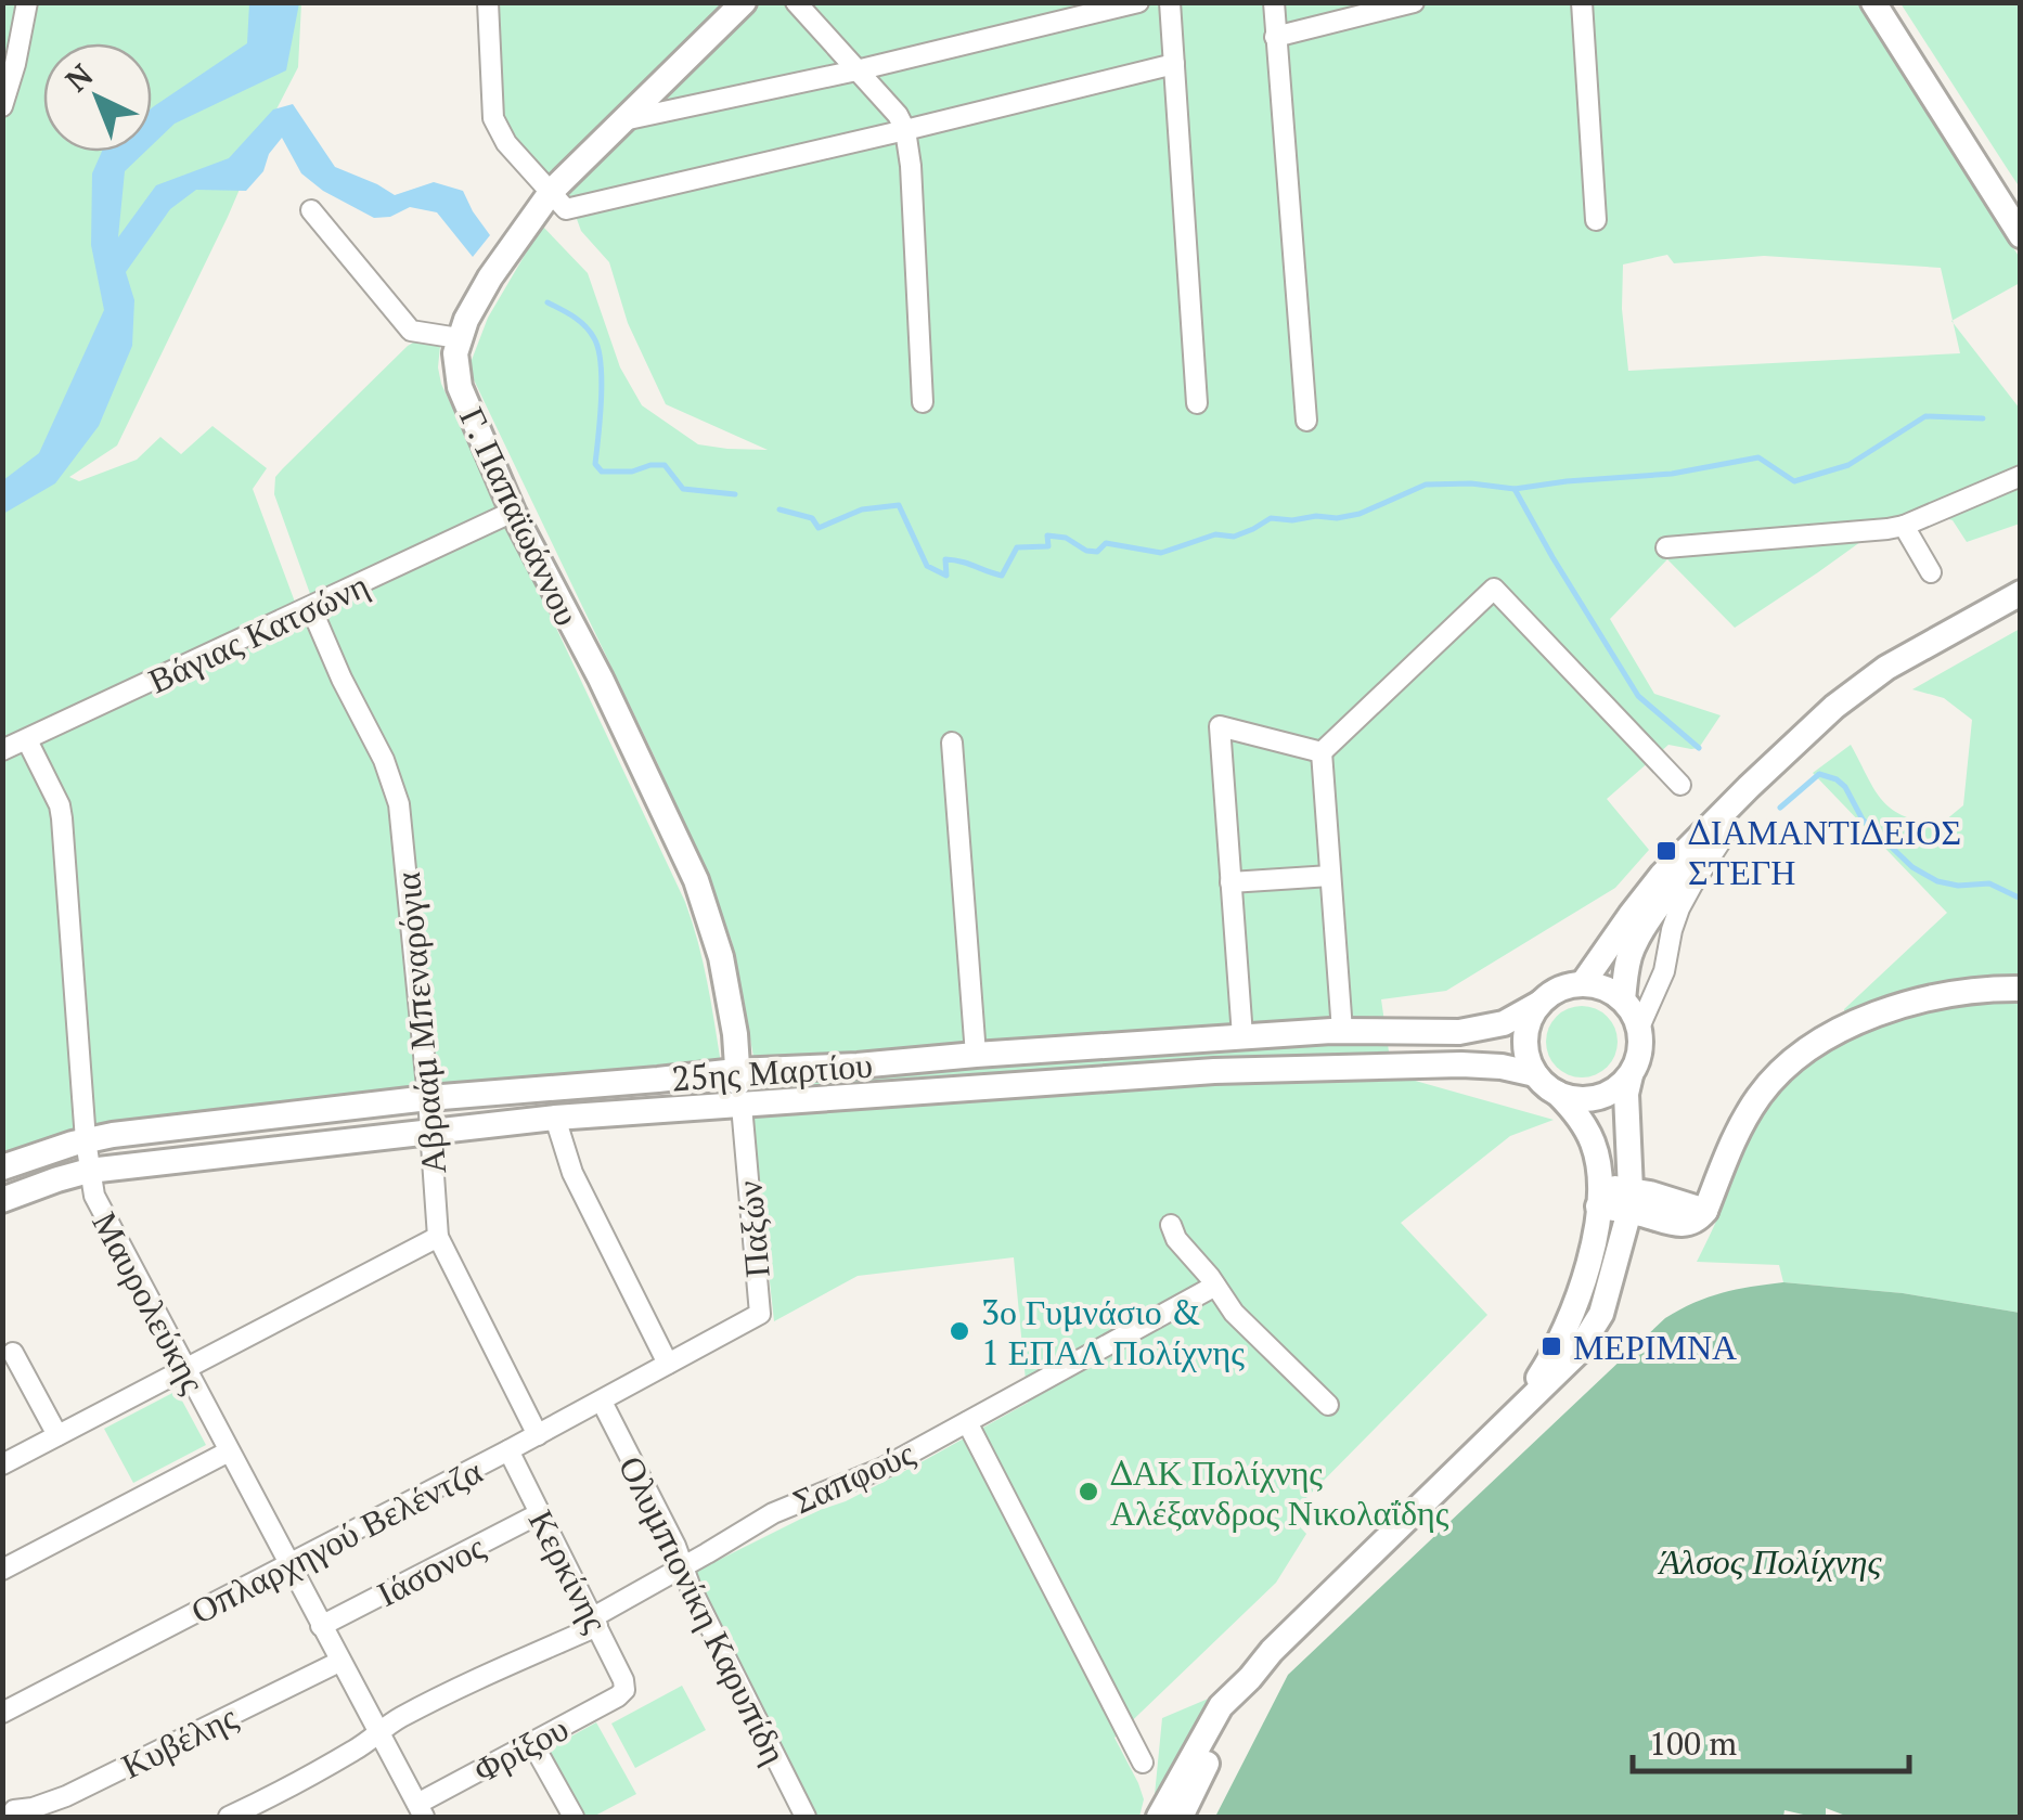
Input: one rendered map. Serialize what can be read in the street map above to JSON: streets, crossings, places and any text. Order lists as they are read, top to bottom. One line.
{"streets":{"street":["Γ. Παπαϊωάννου","Βάγιας Κατσώνη","Αβραάμ Μπεναρόγια","25ης Μαρτίου","Παξών","Μαυρολεύκης","Σαπφούς","Οπλαρχηγού Βελέντζα","Ιάσoνος","Κερκίνης","Ολυμπιονίκη Καρυπίδη","Κυβέλης","Φρίξου"]},"crossings":[["Γ. Παπαϊωάννου","Βάγιας Κατσώνη"],["Γ. Παπαϊωάννου","25ης Μαρτίου"],["Γ. Παπαϊωάννου","Παξών"],["Βάγιας Κατσώνη","Αβραάμ Μπεναρόγια"],["Βάγιας Κατσώνη","Μαυρολεύκης"],["Αβραάμ Μπεναρόγια","25ης Μαρτίου"],["Αβραάμ Μπεναρόγια","Οπλαρχηγού Βελέντζα"],["25ης Μαρτίου","Παξών"],["25ης Μαρτίου","Μαυρολεύκης"],["Παξών","Οπλαρχηγού Βελέντζα"],["Μαυρολεύκης","Σαπφούς"],["Μαυρολεύκης","Οπλαρχηγού Βελέντζα"],["Μαυρολεύκης","Ιάσoνος"],["Μαυρολεύκης","Κυβέλης"],["Μαυρολεύκης","Φρίξου"],["Σαπφούς","Κερκίνης"],["Σαπφούς","Ολυμπιονίκη Καρυπίδη"],["Οπλαρχηγού Βελέντζα","Κερκίνης"],["Οπλαρχηγού Βελέντζα","Ολυμπιονίκη Καρυπίδη"],["Ιάσoνος","Κερκίνης"],["Κερκίνης","Φρίξου"]],"parks":["Άλσος Πολίχνης"],"places":{"transit":["ΔΙΑΜΑΝΤΙΔΕΙΟΣ ΣΤΕΓΗ","ΜΕΡΙΜΝΑ"],"other":["3ο Γυμνάσιο & 1 ΕΠΑΛ Πολίχνης","ΔΑΚ Πολίχνης Αλέξανδρος Νικολαΐδης"]},"scale_bar":"100 m","north":"top left"}
